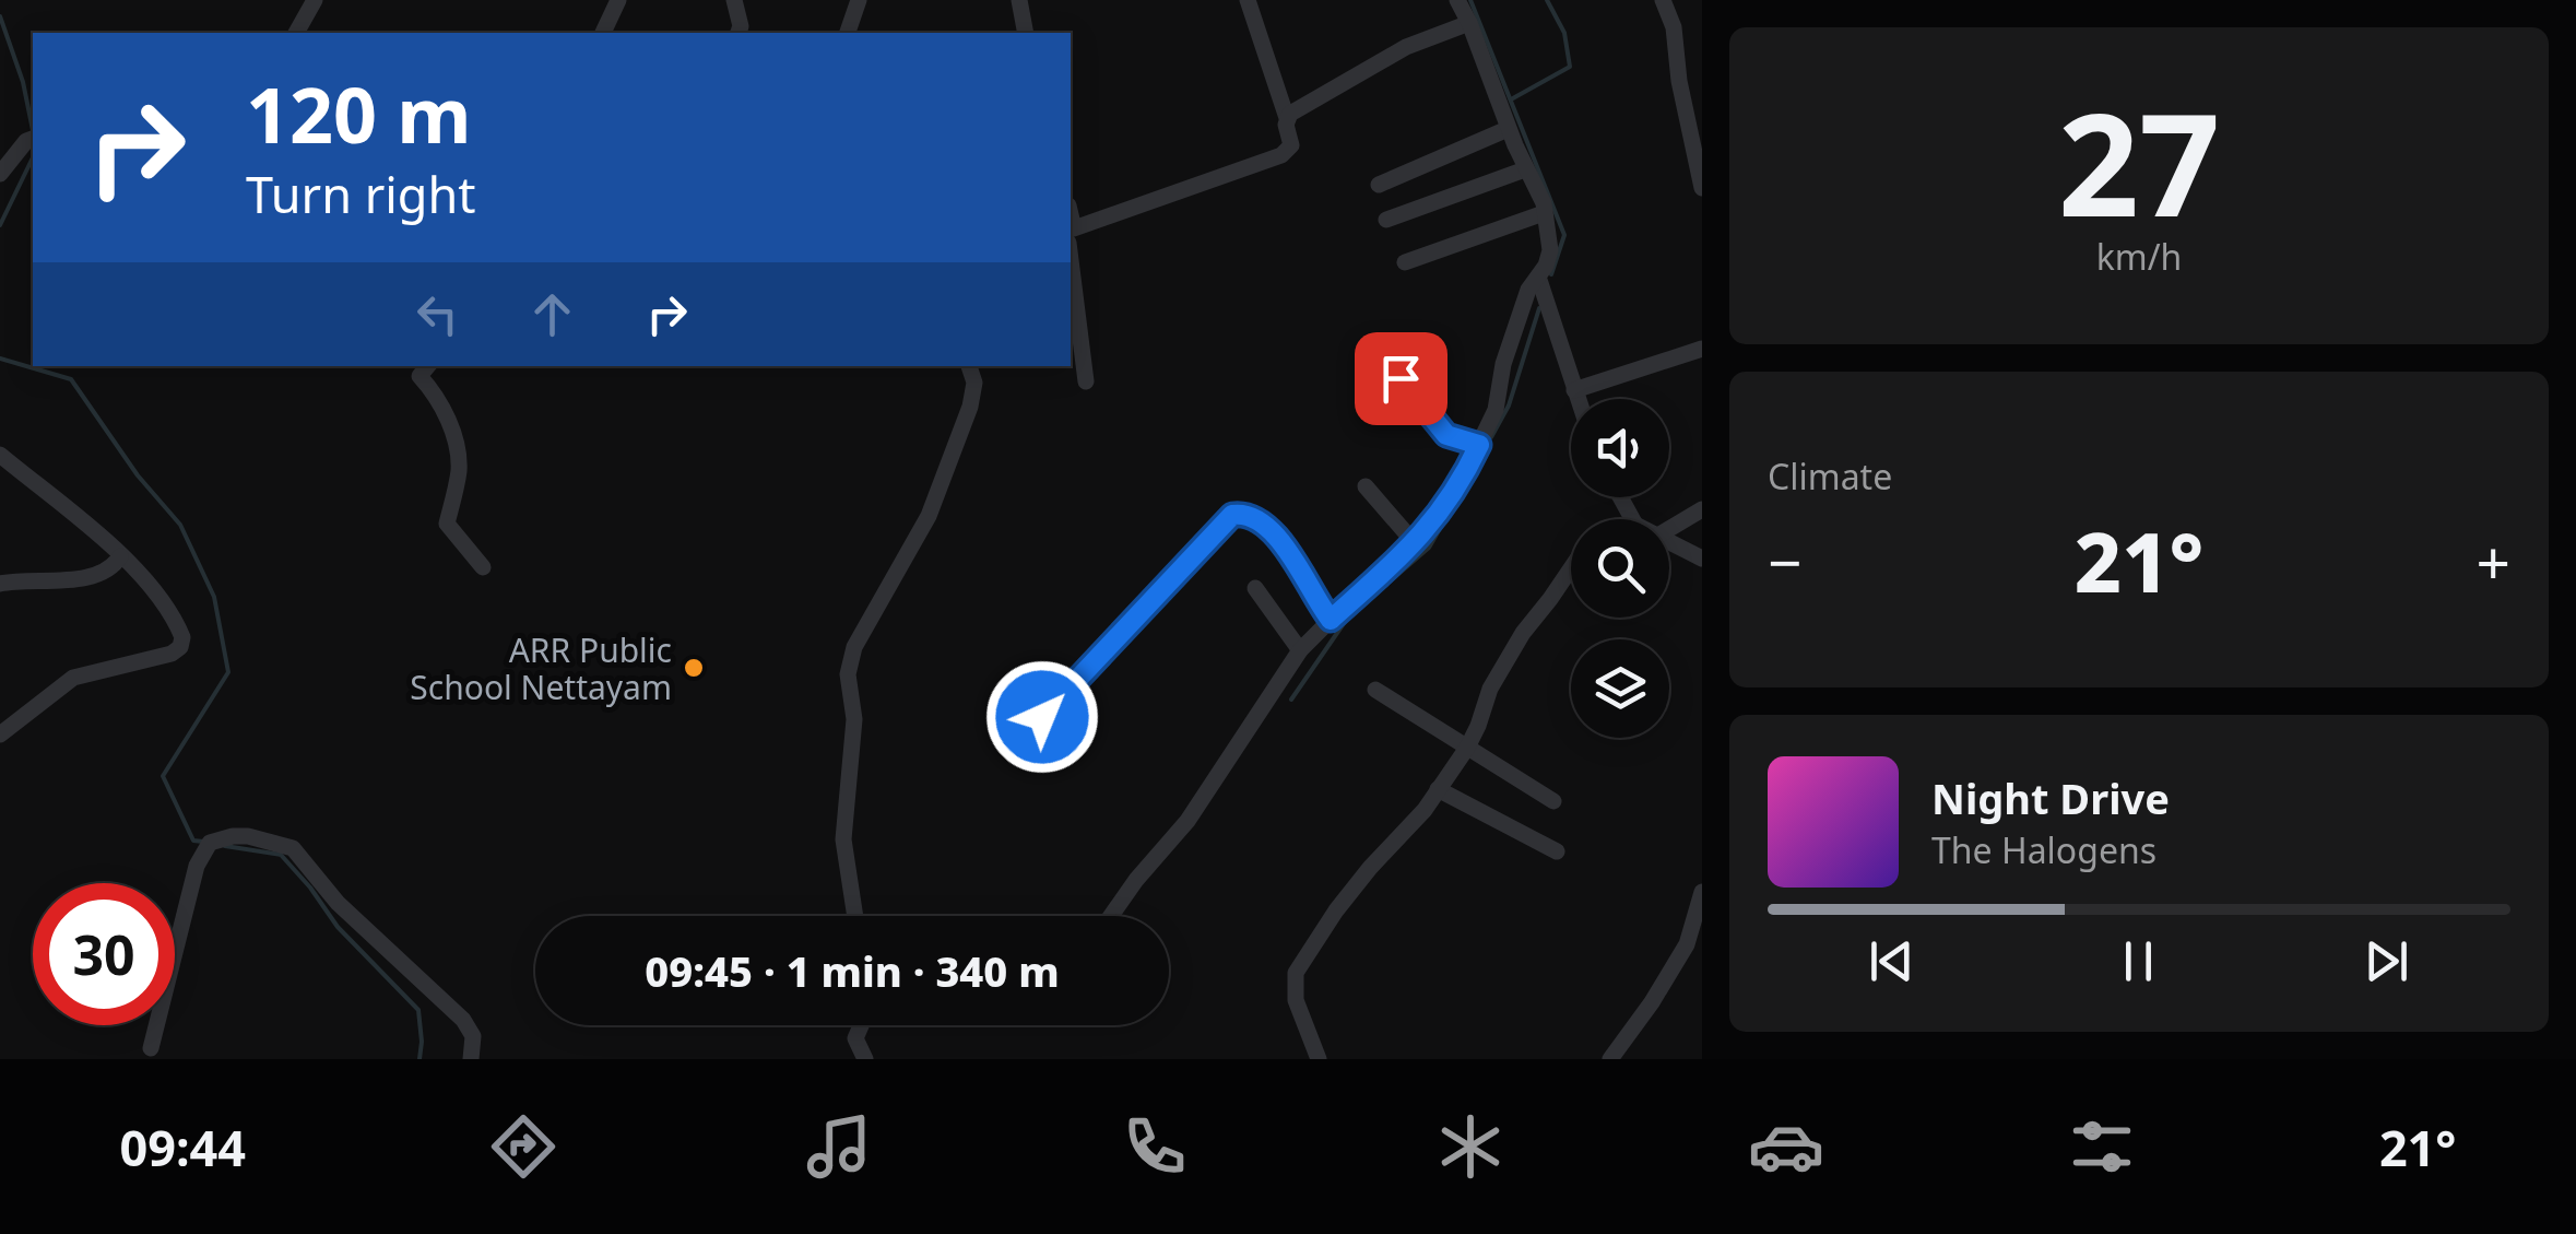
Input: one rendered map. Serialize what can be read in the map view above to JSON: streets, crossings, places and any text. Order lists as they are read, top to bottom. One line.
{"places":["ARR Public School Nettayam"],"page":{"tile":[["27","km/h"],"Climate"],"turn":["120 m","Turn right"],"heat":["−","21°","+"],"song":["Night Drive","The Halogens"],"limit":"30","trip":"09:45 · 1 min · 340 m","tabs":["09:44","21°"]}}
